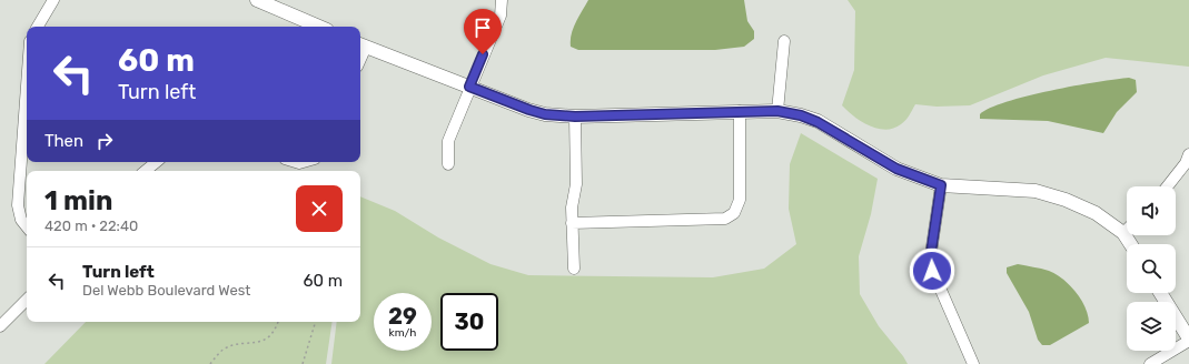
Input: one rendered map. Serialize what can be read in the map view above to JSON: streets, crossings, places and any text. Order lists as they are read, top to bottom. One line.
{"page":{"turn":["60 m","Turn left"],"then":"Then","heading":["1 min","420 m · 22:40"],"list":[{"name":"Turn left","note":"Del Webb Boulevard West","value":"60 m"}],"speed":"29 km/h","limit":"30"}}
